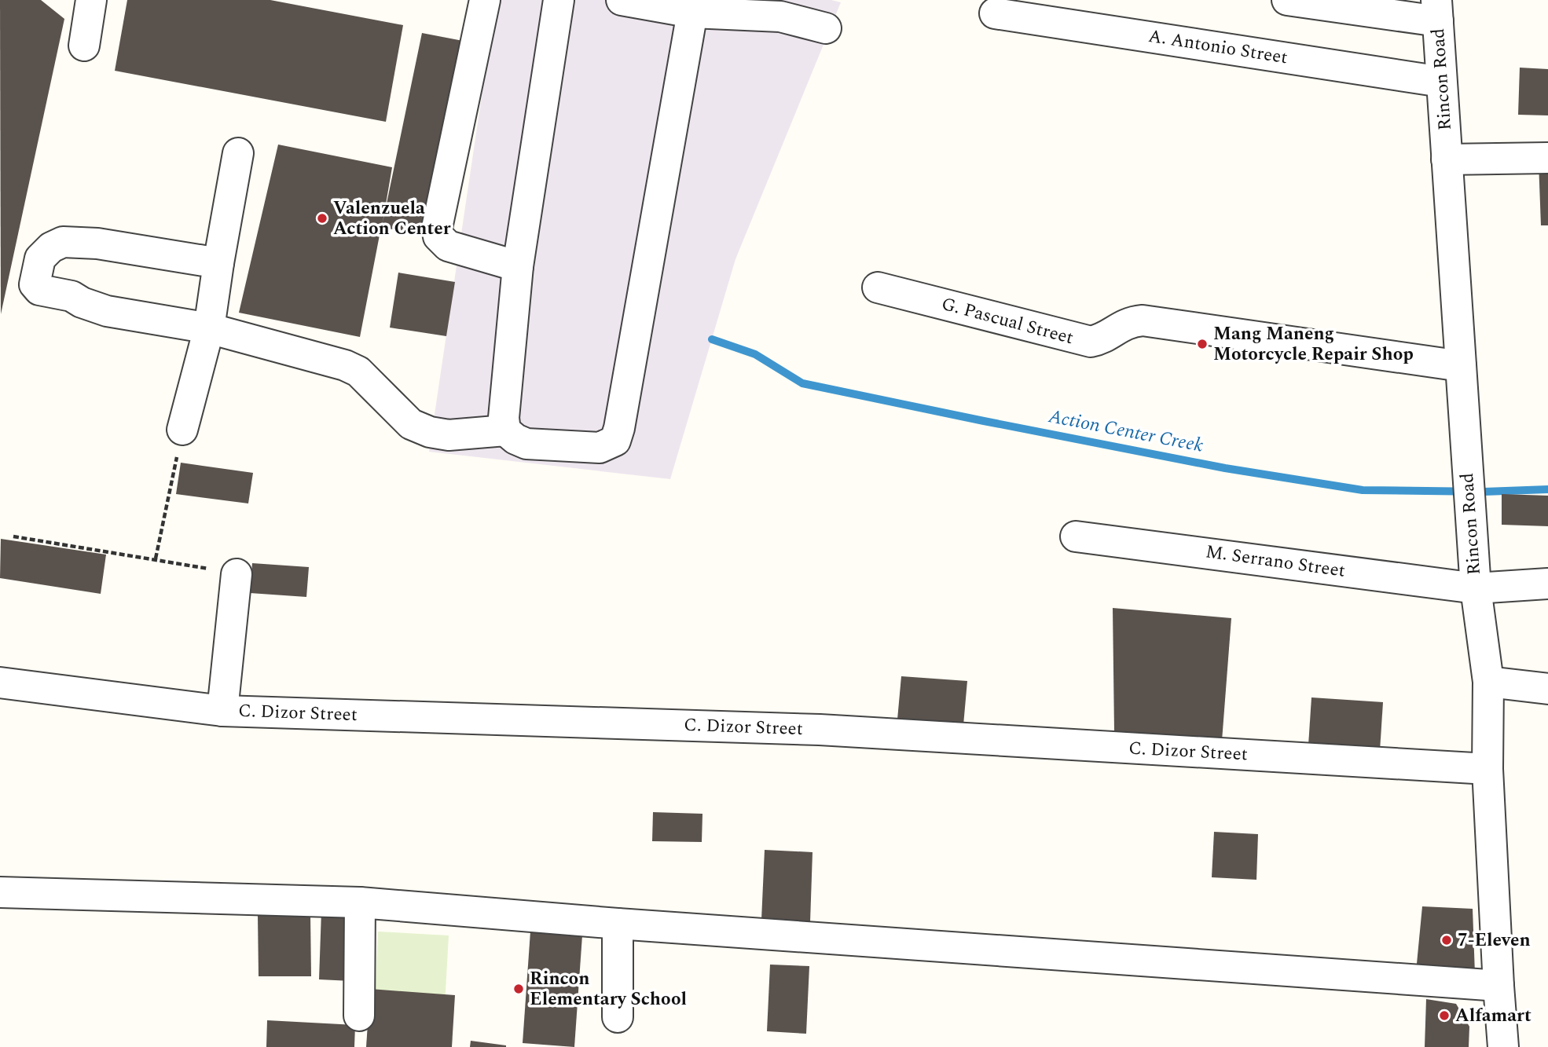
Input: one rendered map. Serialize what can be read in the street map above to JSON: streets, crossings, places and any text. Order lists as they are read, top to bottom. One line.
{"streets":{"street":["A. Antonio Street","Rincon Road","G. Pascual Street","M. Serrano Street","C. Dizor Street"]},"crossings":[["A. Antonio Street","Rincon Road"],["Rincon Road","G. Pascual Street"],["Rincon Road","M. Serrano Street"],["Rincon Road","C. Dizor Street"]],"water":["Action Center Creek"],"places":["Valenzuela Action Center","Mang Maneng Motorcycle Repair Shop","7-Eleven","Rincon Elementary School","Alfamart"]}
